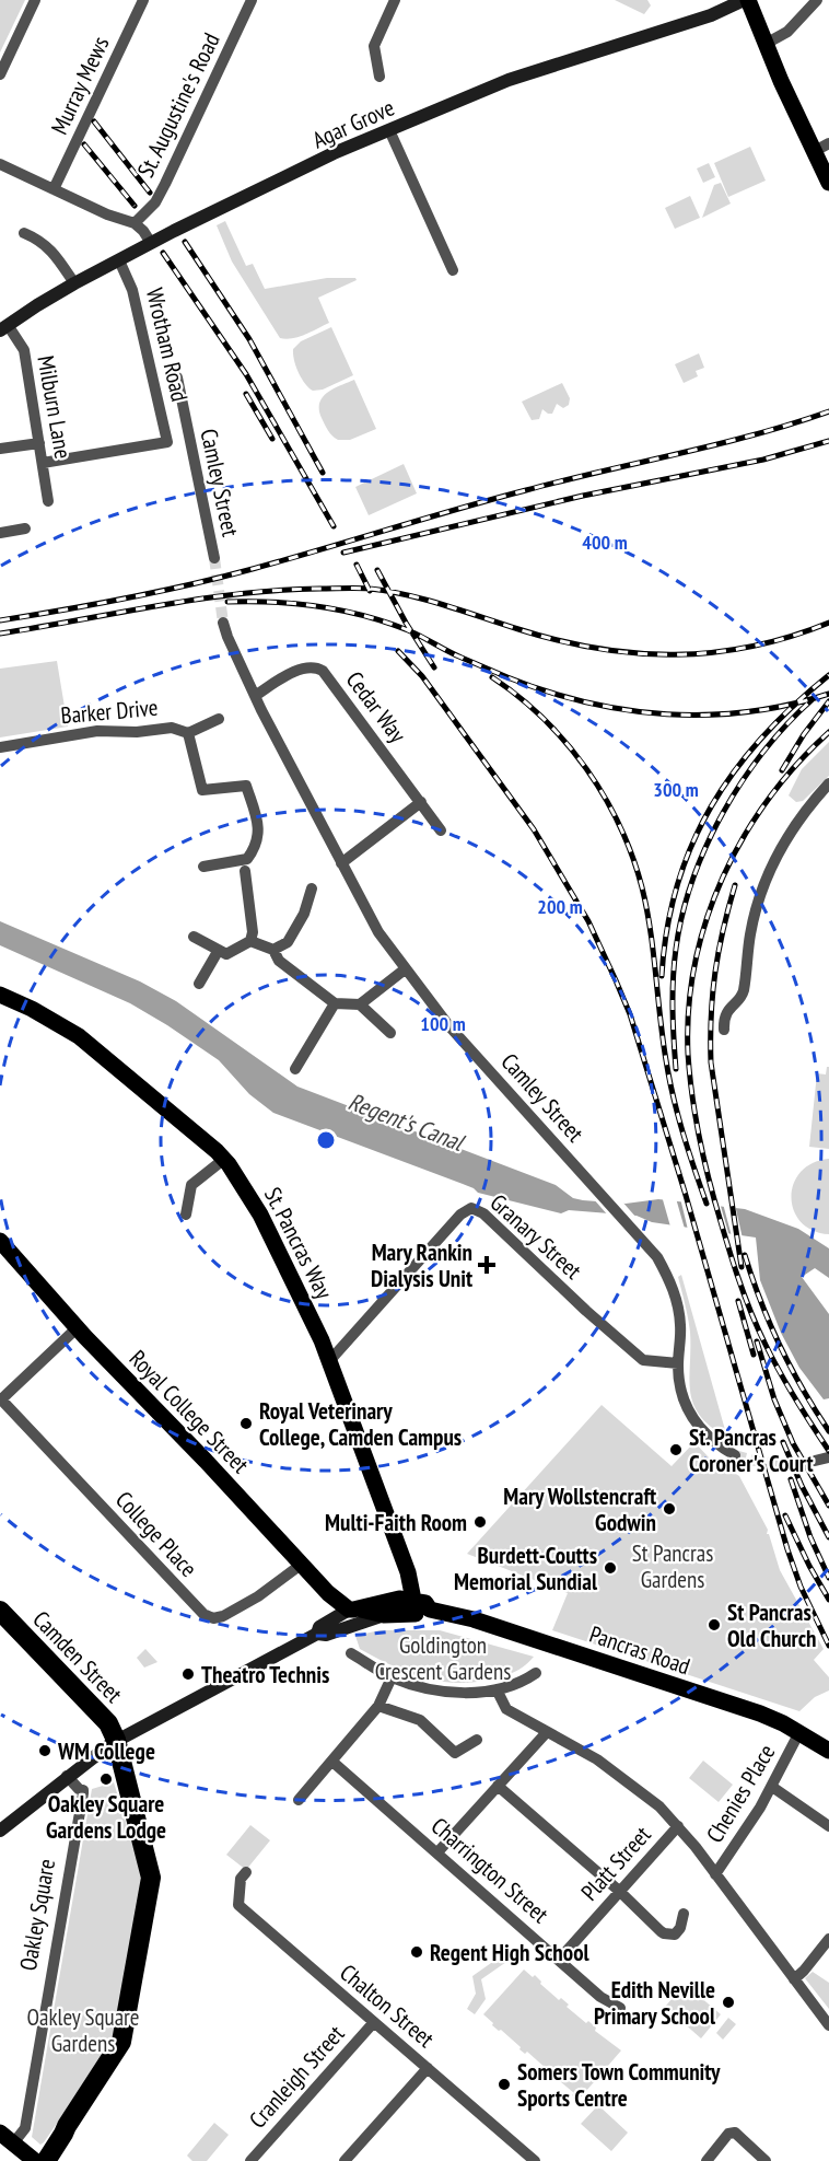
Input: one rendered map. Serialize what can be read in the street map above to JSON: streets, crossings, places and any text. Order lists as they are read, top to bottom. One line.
{"streets":{"highway":["Camden Street"],"main road":["St. Pancras Way","Royal College Street","Pancras Road"],"street":["Murray Mews","St. Augustine's Road","Agar Grove","Wrotham Road","Milburn Lane","Camley Street","Cedar Way","Barker Drive","Granary Street","College Place","Chenies Place","Platt Street","Charrington Street","Oakley Square","Chalton Street","Cranleigh Street"]},"crossings":[["Agar Grove","Wrotham Road"],["Agar Grove","Milburn Lane"],["Wrotham Road","Milburn Lane"],["Camley Street","Cedar Way"],["Camley Street","Granary Street"],["Granary Street","St. Pancras Way"],["St. Pancras Way","Pancras Road"],["Royal College Street","College Place"],["Pancras Road","Chenies Place"],["Platt Street","Charrington Street"],["Chalton Street","Cranleigh Street"]],"water":["Regent's Canal"],"parks":["St Pancras Gardens","Goldington Crescent Gardens","Oakley Square Gardens"],"places":{"health":["Mary Rankin Dialysis Unit"],"other":["Royal Veterinary College, Camden Campus","St. Pancras Coroner's Court","Mary Wollstencraft Godwin","Multi-Faith Room","Burdett-Coutts Memorial Sundial","St Pancras Old Church","Theatro Technis","WM College","Oakley Square Gardens Lodge","Regent High School","Edith Neville Primary School","Somers Town Community Sports Centre"]},"rings":["400 m","300 m","200 m","100 m"]}
